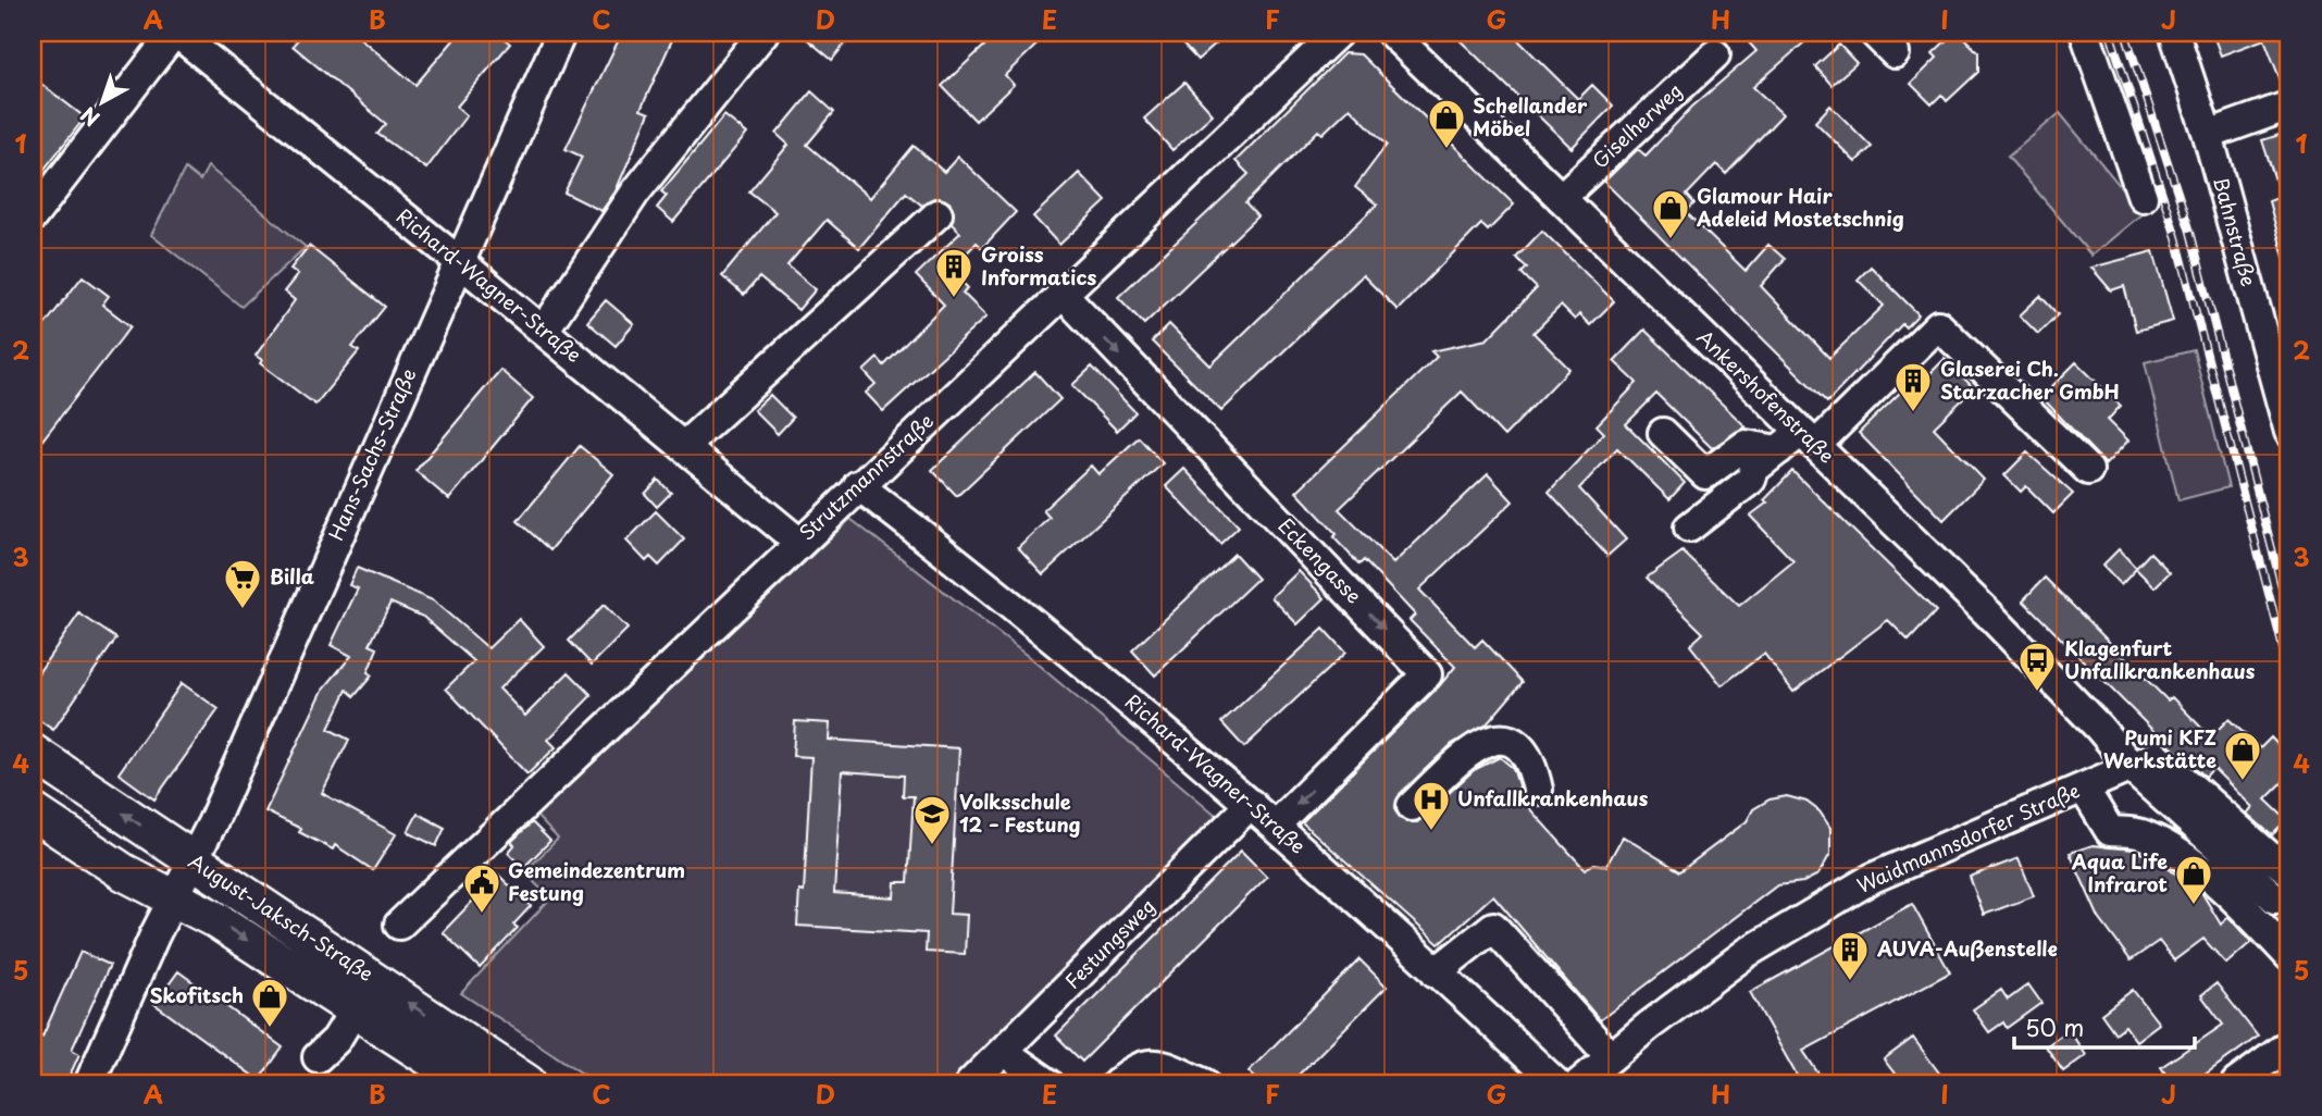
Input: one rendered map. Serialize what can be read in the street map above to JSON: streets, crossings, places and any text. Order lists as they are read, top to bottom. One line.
{"streets":{"main road":["August-Jaksch-Straße"],"street":["Giselherweg","Bahnstraße","Richard-Wagner-Straße","Ankershofenstraße","Hans-Sachs-Straße","Strutzmannstraße","Eckengasse","Waidmannsdorfer Straße","Festungsweg"]},"crossings":[["Giselherweg","Ankershofenstraße"],["Richard-Wagner-Straße","Hans-Sachs-Straße"],["Richard-Wagner-Straße","Strutzmannstraße"],["Richard-Wagner-Straße","Eckengasse"],["Richard-Wagner-Straße","Festungsweg"],["Ankershofenstraße","Waidmannsdorfer Straße"],["Hans-Sachs-Straße","August-Jaksch-Straße"],["Strutzmannstraße","Eckengasse"]],"places":{"shop":["Schellander Möbel","Glamour Hair Adeleid Mostetschnig","Pumi KFZ Werkstätte","Aqua Life Infrarot","Skofitsch"],"building":["Groiss Informatics","Glaserei Ch. Starzacher GmbH","AUVA-Außenstelle"],"supermarket":["Billa"],"bus stop":["Klagenfurt Unfallkrankenhaus"],"hospital":["Unfallkrankenhaus"],"school or university":["Volksschule 12 – Festung"],"public building":["Gemeindezentrum Festung"]},"scale_bar":"50 m","north":"bottom left","grid":{"columns":["A","B","C","D","E","F","G","H","I","J"],"rows":["1","2","3","4","5"]}}
